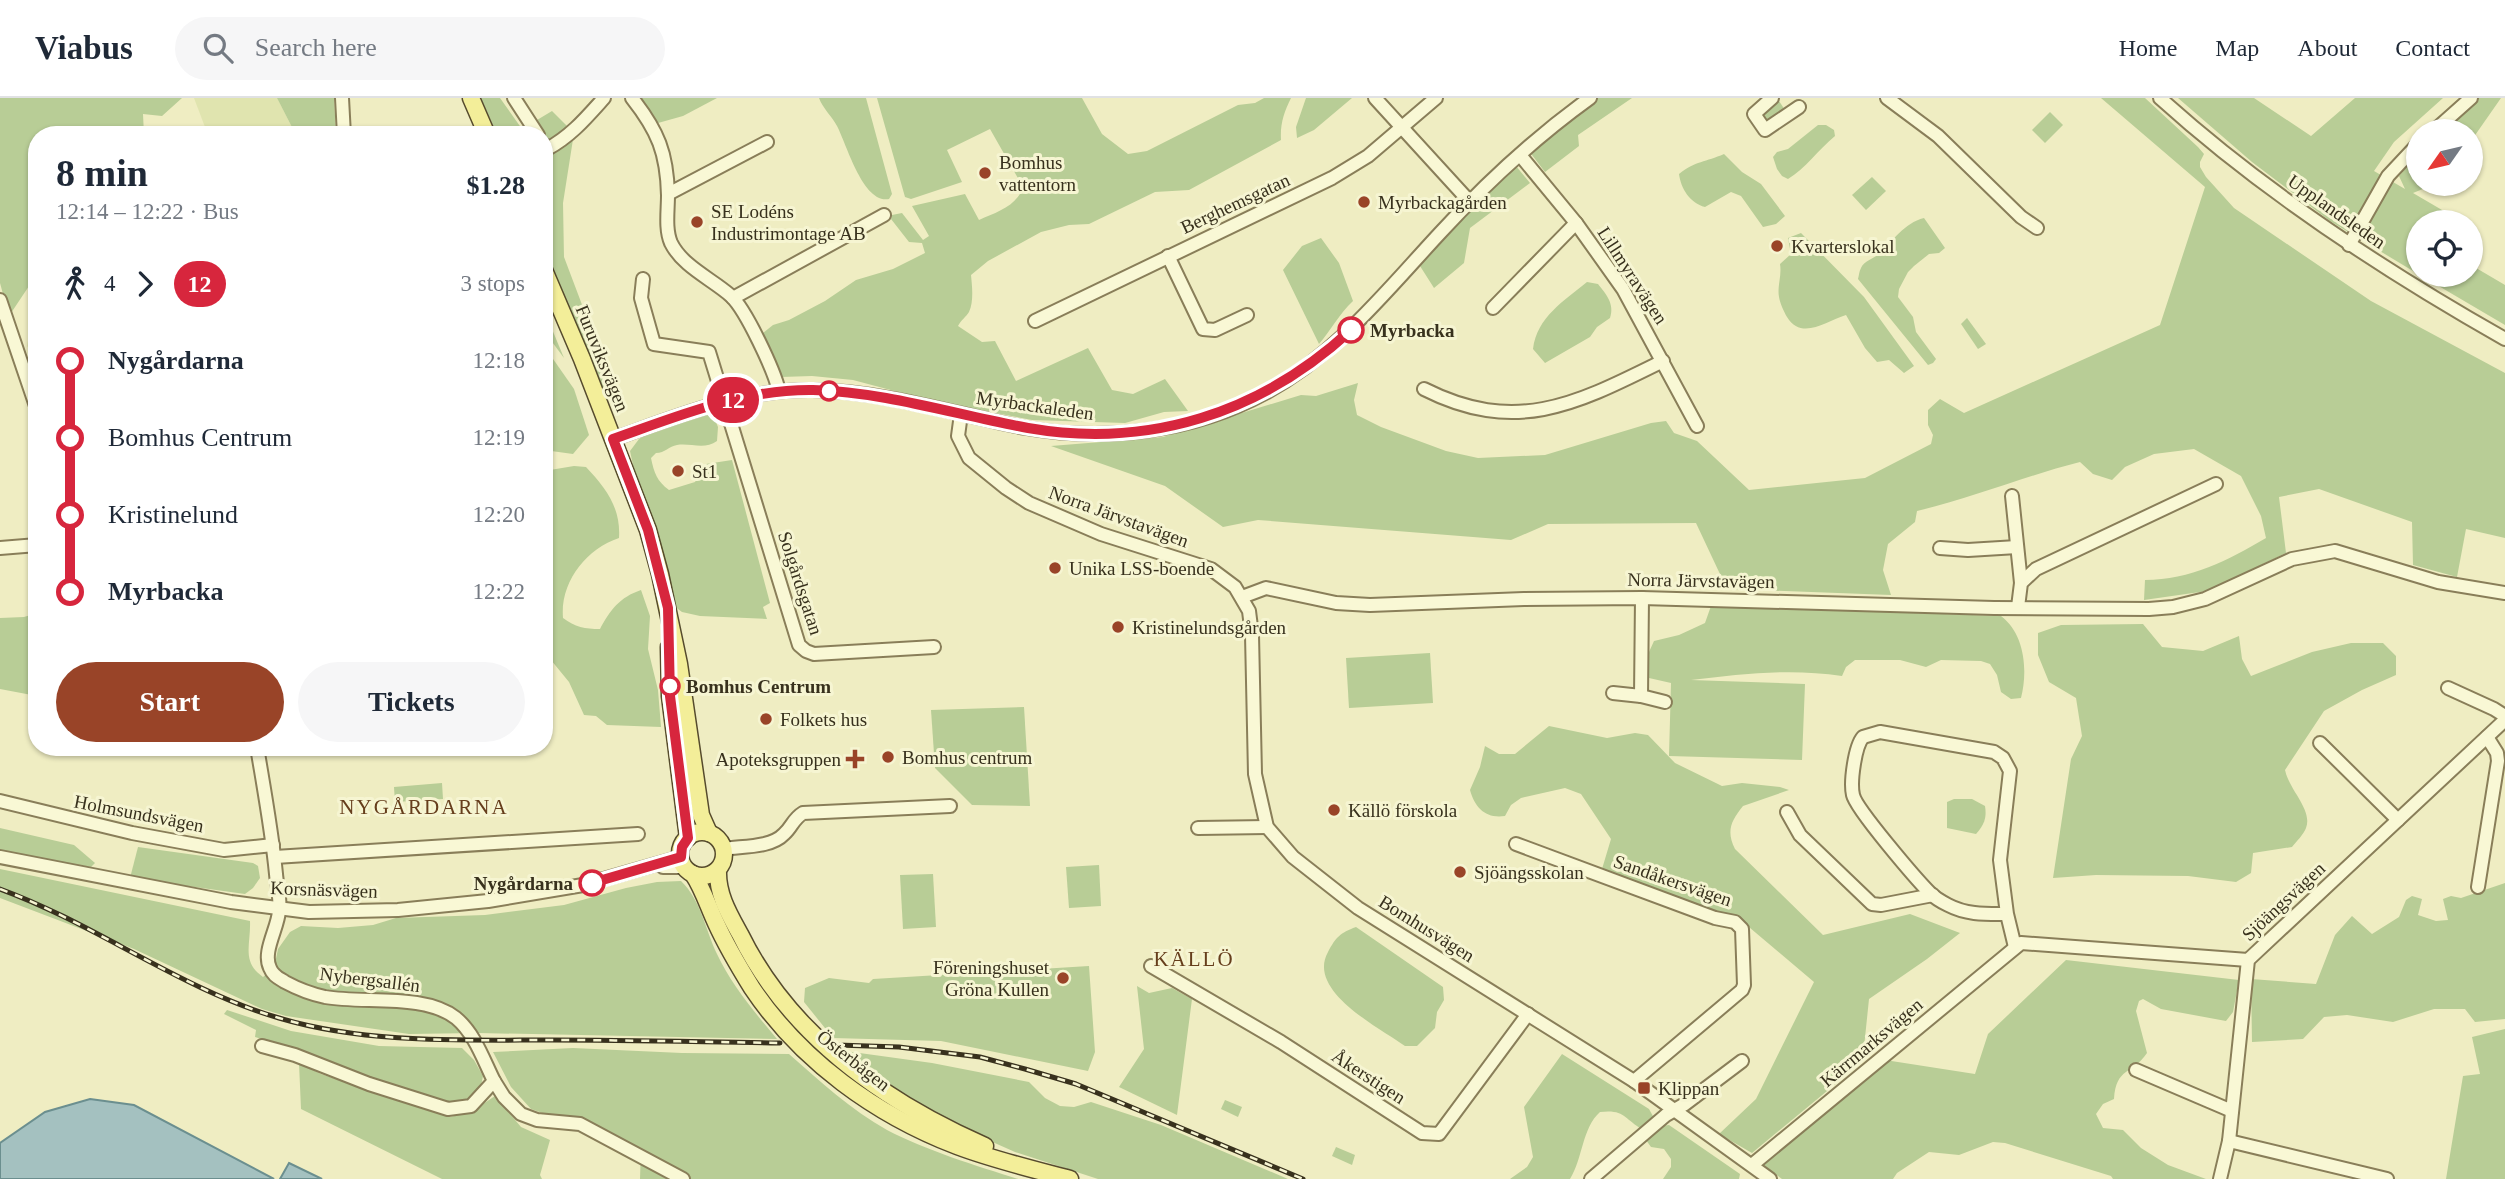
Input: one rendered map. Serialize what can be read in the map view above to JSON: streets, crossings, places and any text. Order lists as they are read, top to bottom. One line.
{"streets":{"main road":["Furuviksvägen","Österbågen"],"street":["Berghemsgatan","Upplandsleden","Lillmyravägen","Myrbackaleden","Norra Järvstavägen","Solgårdsgatan","Holmsundsvägen","Sandåkersvägen","Korsnäsvägen","Sjöängsvägen","Bomhusvägen","Nybergsallén","Kärrmarksvägen","Åkerstigen"]},"crossings":[["Lillmyravägen","Myrbackaleden"],["Furuviksvägen","Myrbackaleden"],["Furuviksvägen","Korsnäsvägen"],["Furuviksvägen","Österbågen"],["Myrbackaleden","Norra Järvstavägen"],["Myrbackaleden","Solgårdsgatan"],["Norra Järvstavägen","Bomhusvägen"],["Sandåkersvägen","Bomhusvägen"],["Korsnäsvägen","Nybergsallén"],["Korsnäsvägen","Österbågen"],["Bomhusvägen","Kärrmarksvägen"],["Bomhusvägen","Åkerstigen"]],"districts":["NYGÅRDARNA","KÄLLÖ"],"places":{"other":["Bomhus vattentorn","Myrbackagården","SE Lodéns Industrimontage AB","Kvarterslokal","Myrbacka","St1","Unika LSS-boende","Kristinelundsgården","Bomhus Centrum","Folkets hus","Bomhus centrum","Källö förskola","Sjöängsskolan","Nygårdarna","Föreningshuset Gröna Kullen"],"health":["Apoteksgruppen"],"transit":["Klippan"]},"lines":["bus line 12"],"north":"bottom left","page":{"header":"Viabus","search":"Search here","nav":["Home","Map","About","Contact"],"on_map":"12","heading":["8 min","12:14 – 12:22 · Bus","$1.28"],"legs":["4","12","3 stops"],"list":[{"name":"Nygårdarna","value":"12:18"},{"name":"Bomhus Centrum","value":"12:19"},{"name":"Kristinelund","value":"12:20"},{"name":"Myrbacka","value":"12:22"}],"buttons":["Start","Tickets"]}}
